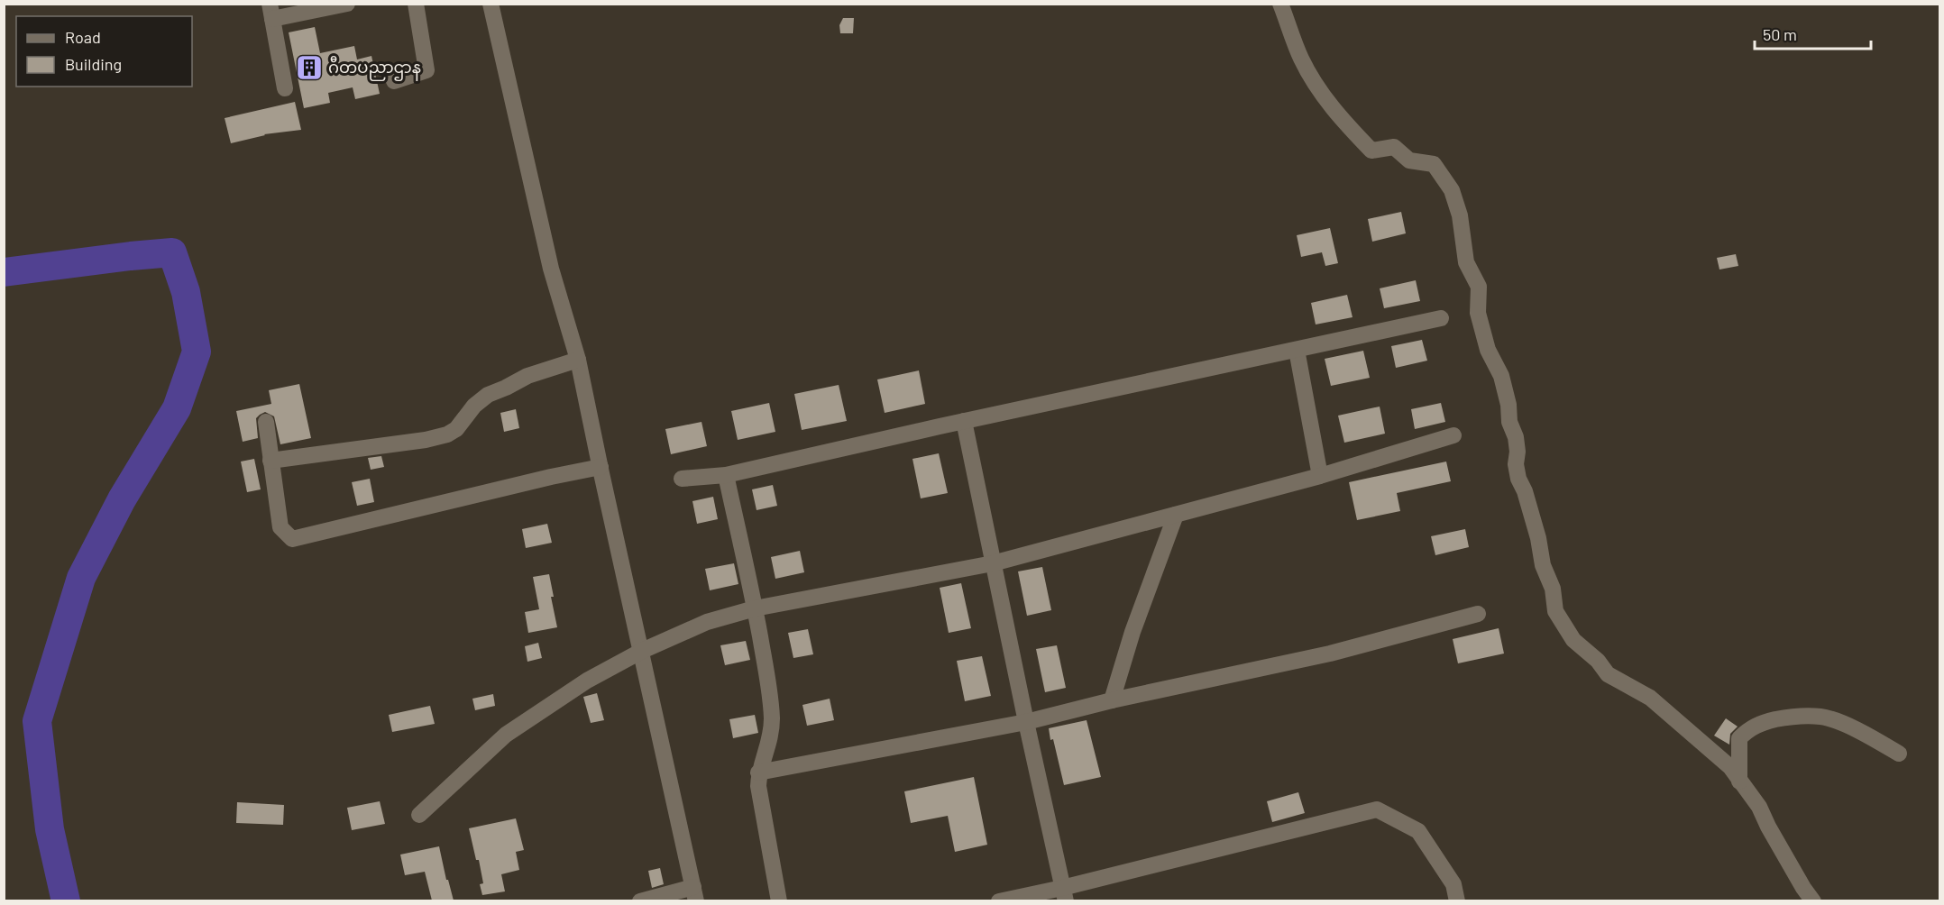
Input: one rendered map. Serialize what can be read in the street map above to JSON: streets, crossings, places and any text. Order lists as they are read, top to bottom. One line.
{"places":{"building":["ဂီတပညာဌာန"]},"legend":["Road","Building"],"scale_bar":"50 m"}
